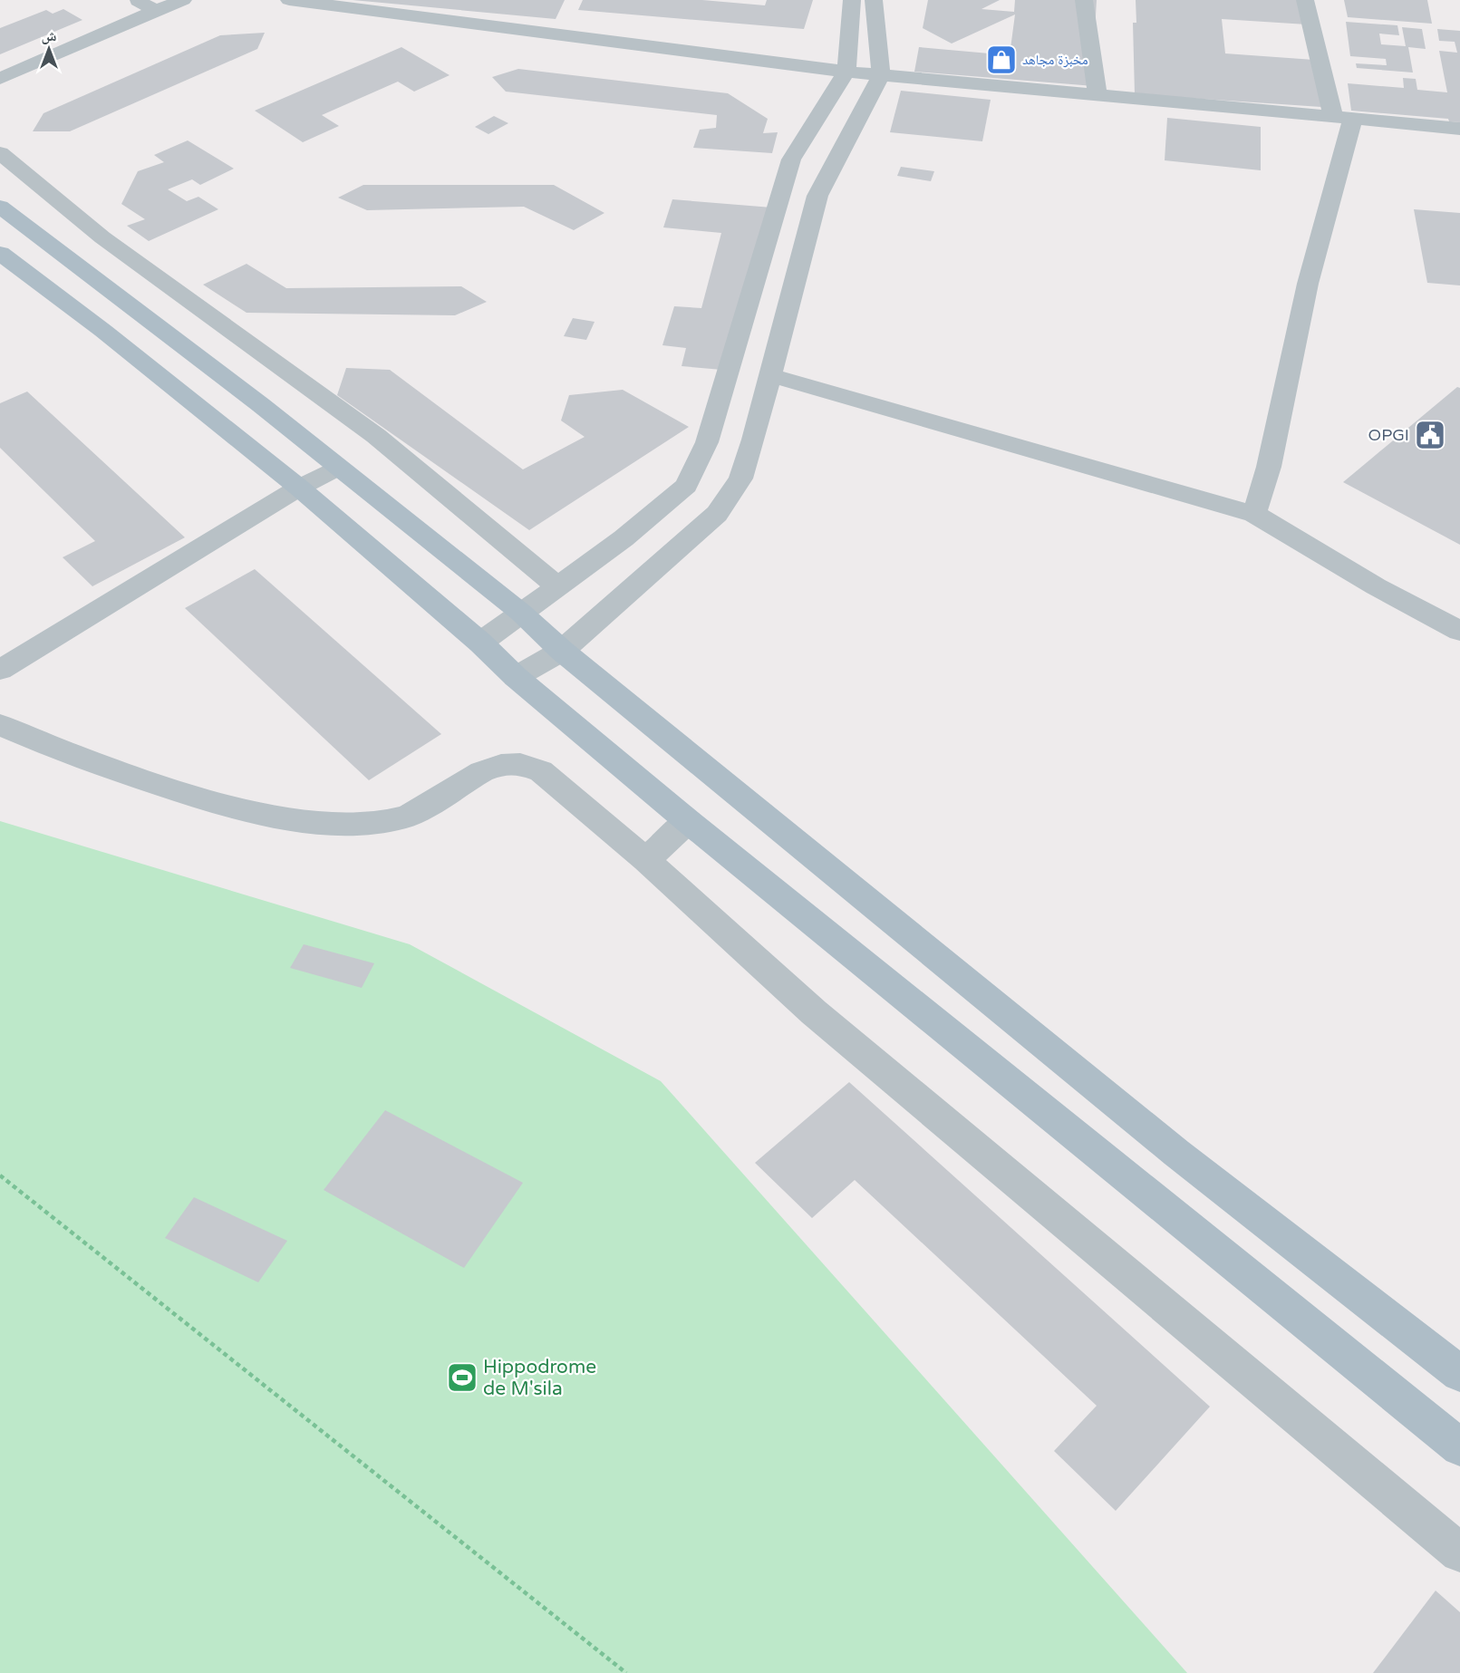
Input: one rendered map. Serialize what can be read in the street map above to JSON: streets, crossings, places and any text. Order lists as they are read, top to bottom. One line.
{"places":{"shop":["مخبزة مجاهد"],"public building":["OPGI"],"sports":["Hippodrome de M'sila"]},"north":"top"}
